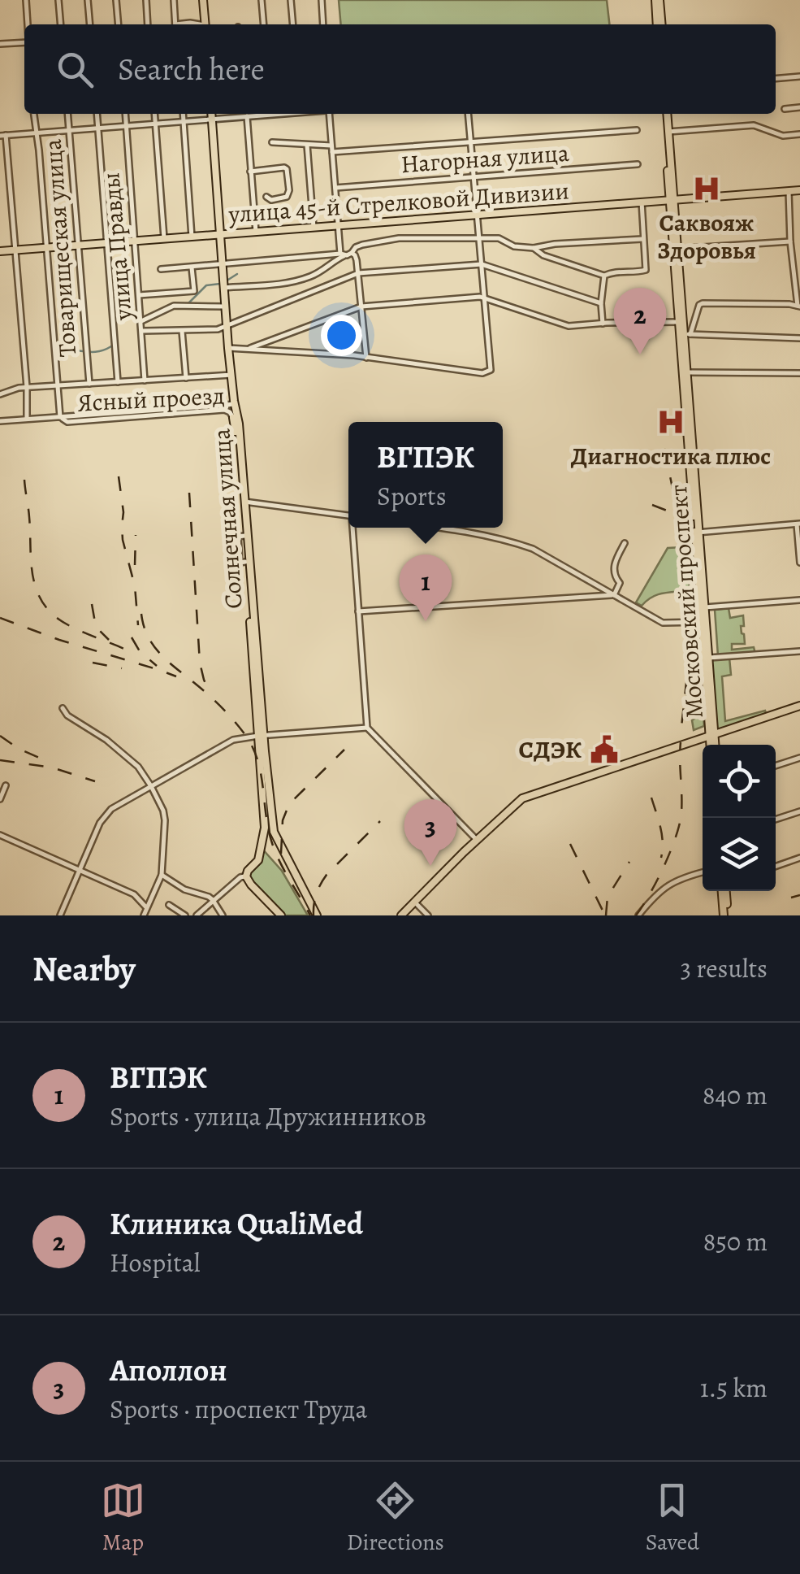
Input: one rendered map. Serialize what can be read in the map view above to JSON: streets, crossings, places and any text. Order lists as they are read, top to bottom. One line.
{"streets":{"main road":["улица 45-й Стрелковой Дивизии","Солнечная улица","Московский проспект"],"street":["Нагорная улица","улица Правды","Товарищеская улица","Ясный проезд"]},"crossings":[["улица 45-й Стрелковой Дивизии","улица Правды"],["улица 45-й Стрелковой Дивизии","Товарищеская улица"],["улица 45-й Стрелковой Дивизии","Солнечная улица"],["улица 45-й Стрелковой Дивизии","Московский проспект"],["Ясный проезд","Солнечная улица"]],"places":{"hospital":["Саквояж Здоровья","Диагностика плюс"],"public building":["СДЭК"]},"page":{"search":"Search here","pins":["2","1","3"],"popup":["ВГПЭК","Sports"],"heading":["Nearby","3 results"],"list":[{"mark":"1","name":"ВГПЭК","note":"Sports · улица Дружинников","value":"840 m"},{"mark":"2","name":"Клиника QualiMed","note":"Hospital","value":"850 m"},{"mark":"3","name":"Аполлон","note":"Sports · проспект Труда","value":"1.5 km"}],"nav":["Map","Directions","Saved"]}}
